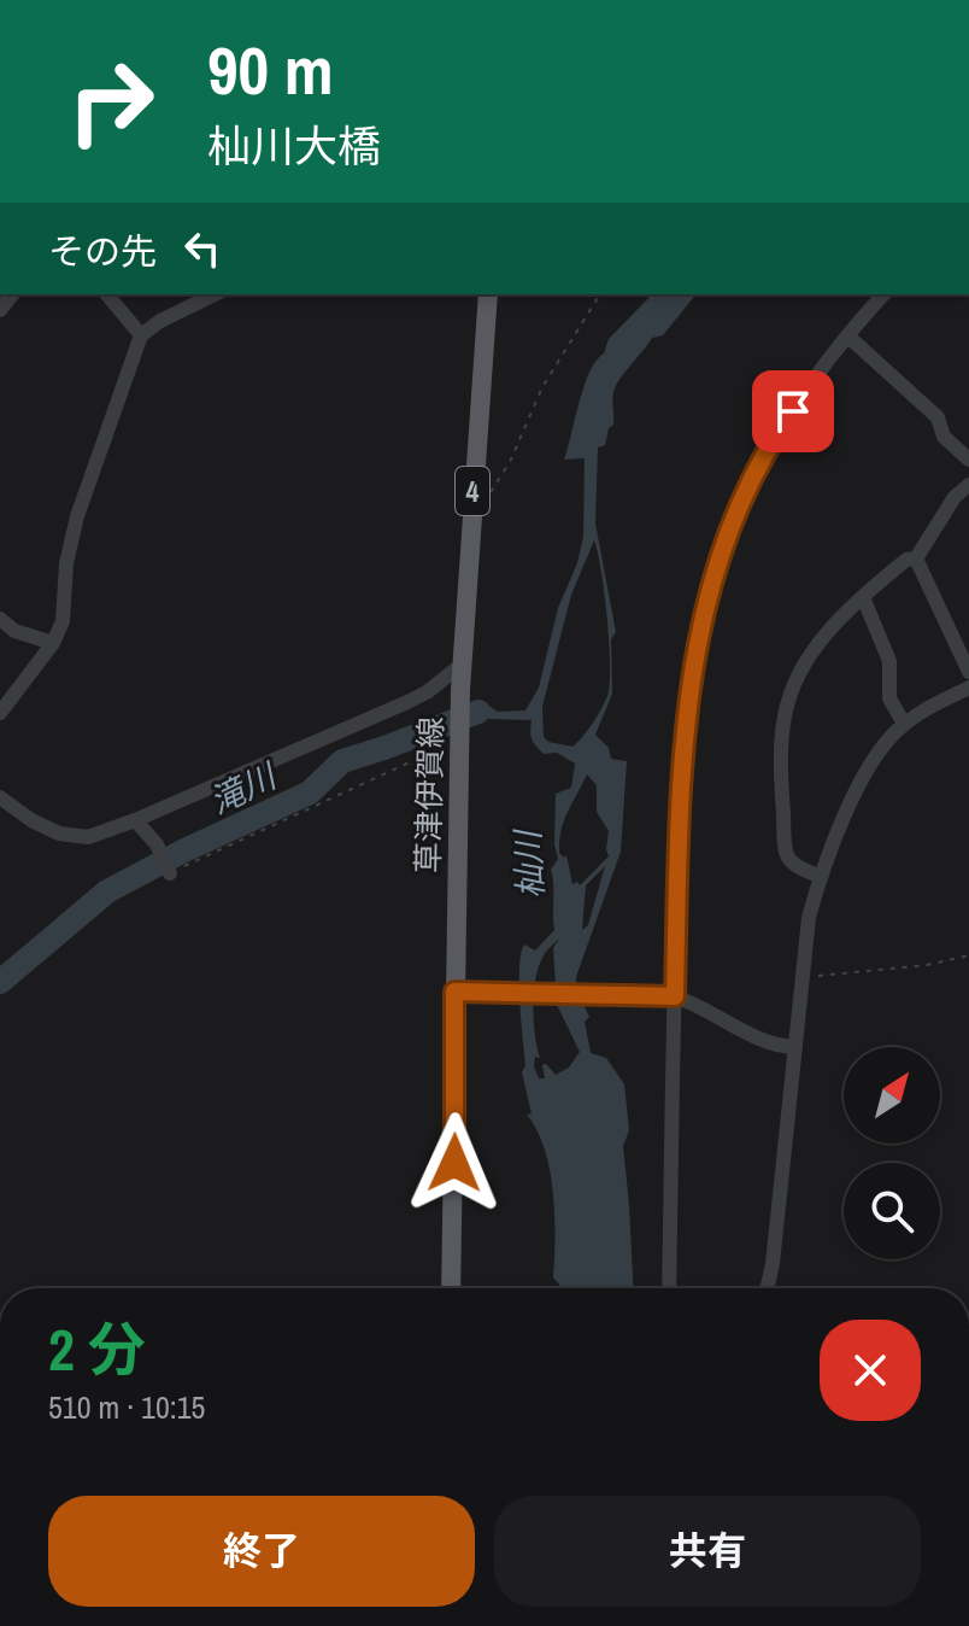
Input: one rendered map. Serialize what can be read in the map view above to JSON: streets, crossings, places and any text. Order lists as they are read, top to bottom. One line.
{"streets":{"main road":["4","草津伊賀線"]},"water":["滝川","杣川"],"north":"top right","page":{"turn":["90 m","杣川大橋"],"then":"その先","heading":["2 分","510 m · 10:15"],"buttons":["終了","共有"]}}
